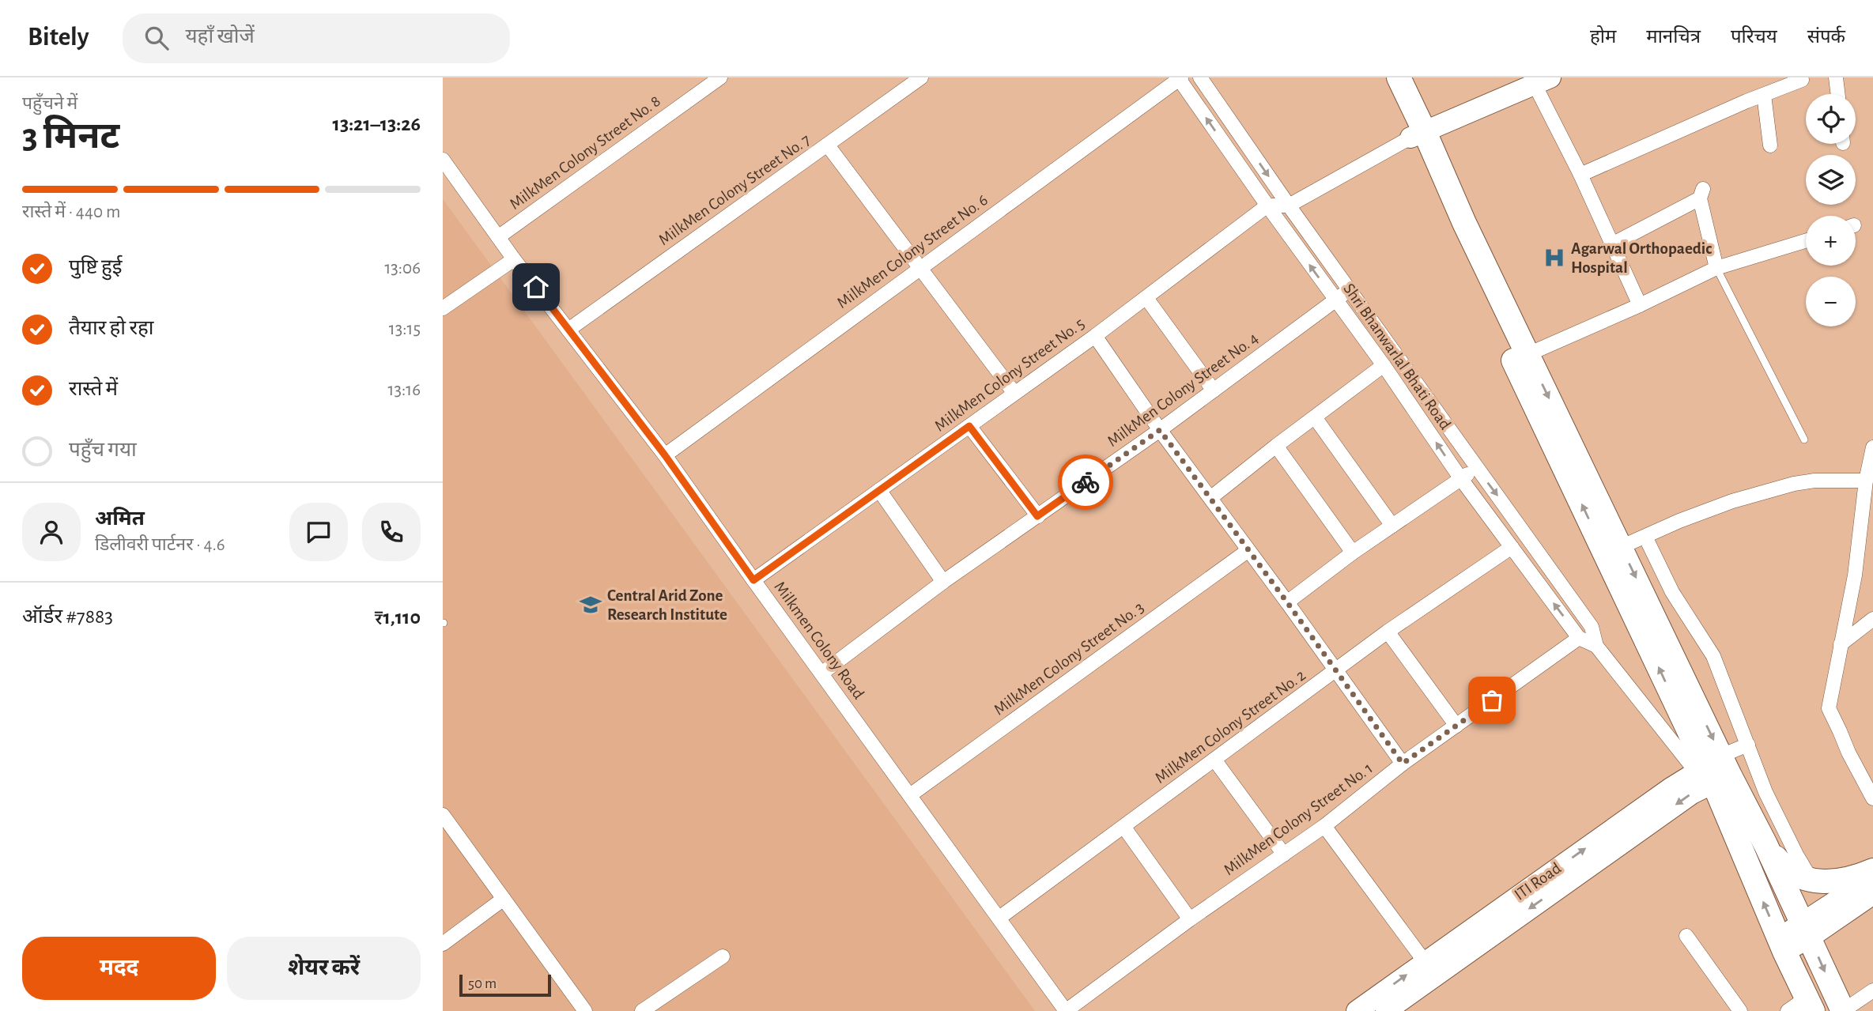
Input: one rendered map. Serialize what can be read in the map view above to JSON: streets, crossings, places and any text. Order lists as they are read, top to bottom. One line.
{"streets":{"street":["MilkMen Colony Street No. 8","MilkMen Colony Street No. 7","MilkMen Colony Street No. 6","Shri Bhanwarlal Bhati Road","MilkMen Colony Street No. 5","MilkMen Colony Street No. 4","Milkmen Colony Road","MilkMen Colony Street No. 3","MilkMen Colony Street No. 2","MilkMen Colony Street No. 1","ITI Road"]},"crossings":[["MilkMen Colony Street No. 8","Milkmen Colony Road"],["MilkMen Colony Street No. 7","Milkmen Colony Road"],["MilkMen Colony Street No. 6","Shri Bhanwarlal Bhati Road"],["MilkMen Colony Street No. 6","Milkmen Colony Road"],["Shri Bhanwarlal Bhati Road","MilkMen Colony Street No. 5"],["Shri Bhanwarlal Bhati Road","MilkMen Colony Street No. 4"],["Shri Bhanwarlal Bhati Road","MilkMen Colony Street No. 2"],["Shri Bhanwarlal Bhati Road","MilkMen Colony Street No. 1"],["Shri Bhanwarlal Bhati Road","ITI Road"],["MilkMen Colony Street No. 5","Milkmen Colony Road"],["MilkMen Colony Street No. 4","Milkmen Colony Road"],["Milkmen Colony Road","MilkMen Colony Street No. 3"],["Milkmen Colony Road","MilkMen Colony Street No. 2"],["Milkmen Colony Road","MilkMen Colony Street No. 1"]],"places":{"hospital":["Agarwal Orthopaedic Hospital"],"school or university":["Central Arid Zone Research Institute"]},"scale_bar":"50 m","page":{"header":"Bitely","search":"यहाँ खोजें","nav":["होम","मानचित्र","परिचय","संपर्क"],"heading":["3 मिनट","पहुँचने में","13:21–13:26"],"panel":["अमित","डिलीवरी पार्टनर · 4.6","ऑर्डर #7883","₹1,110"],"map_buttons":["+","−"],"bar":"रास्ते में · 440 m","list":[["पुष्टि हुई","13:06"],["तैयार हो रहा","13:15"],["रास्ते में","13:16"],"पहुँच गया"],"buttons":["मदद","शेयर करें"],"scale":"50 m"}}
